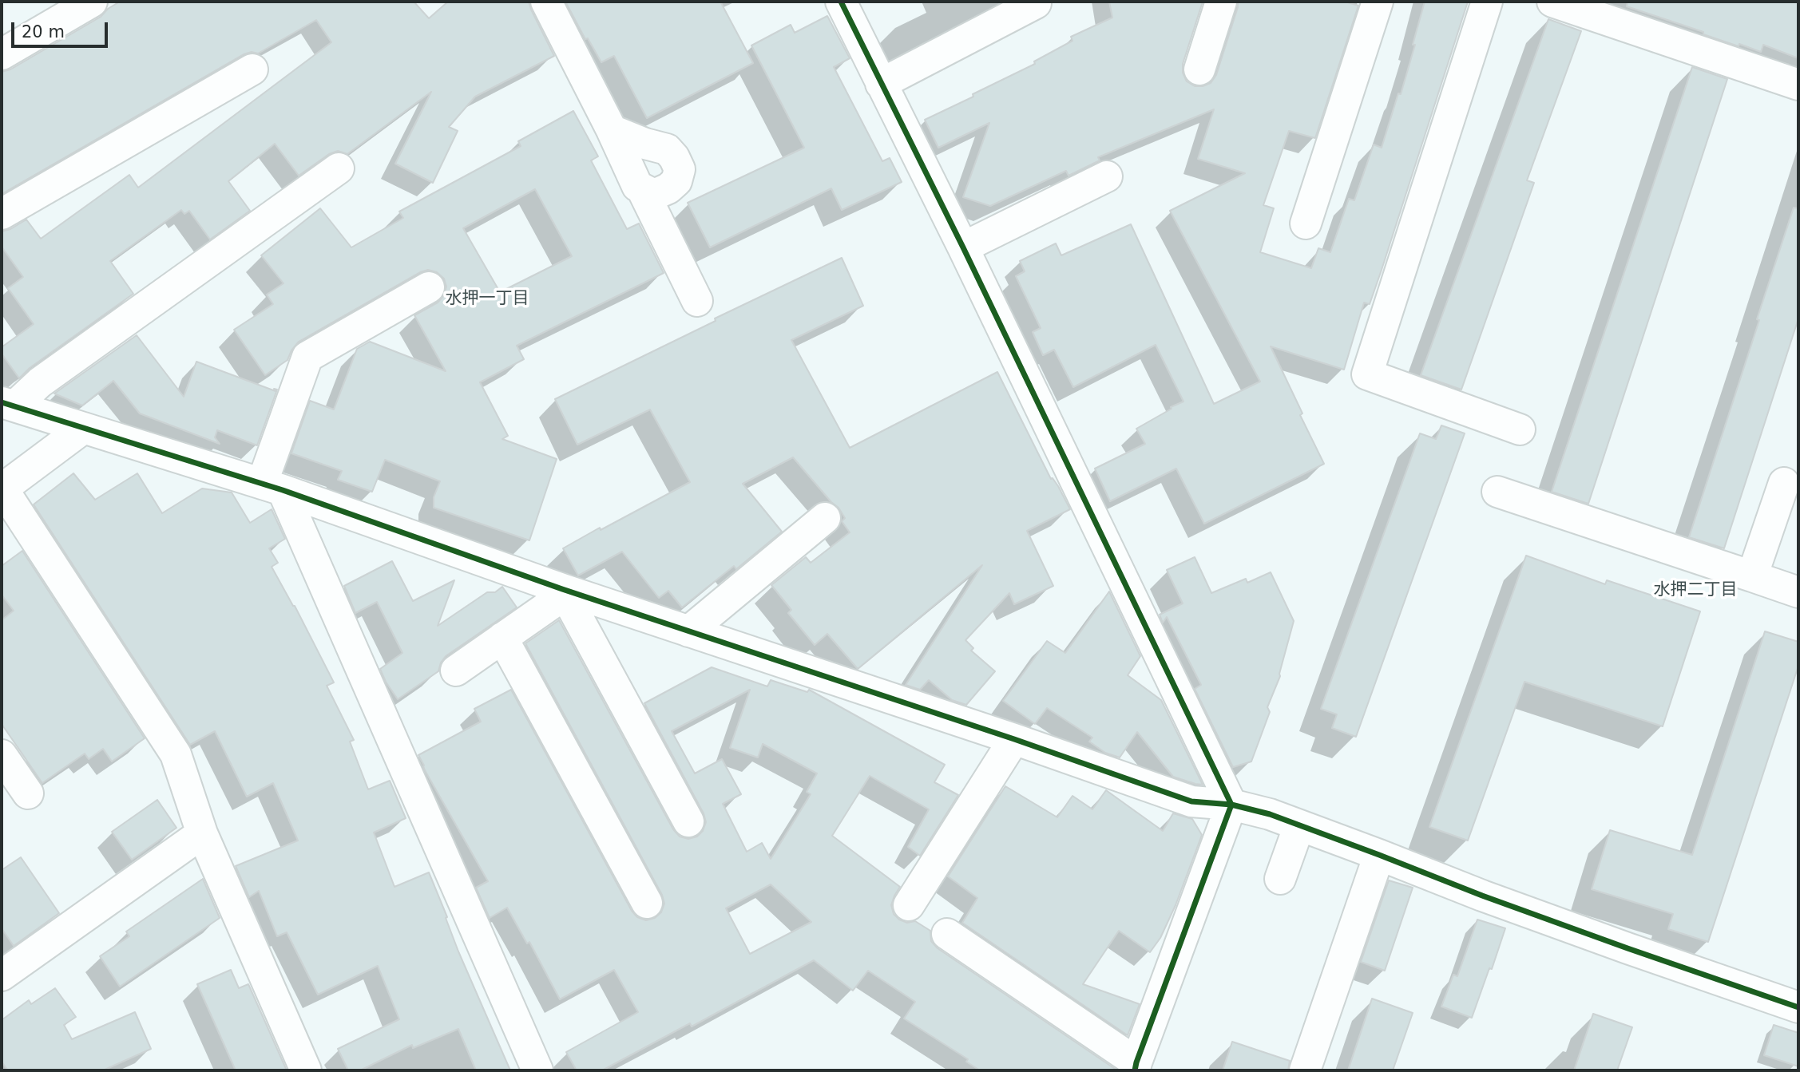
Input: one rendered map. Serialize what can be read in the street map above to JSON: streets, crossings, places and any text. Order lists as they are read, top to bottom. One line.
{"districts":["水押一丁目","水押二丁目"],"scale_bar":"20 m"}
